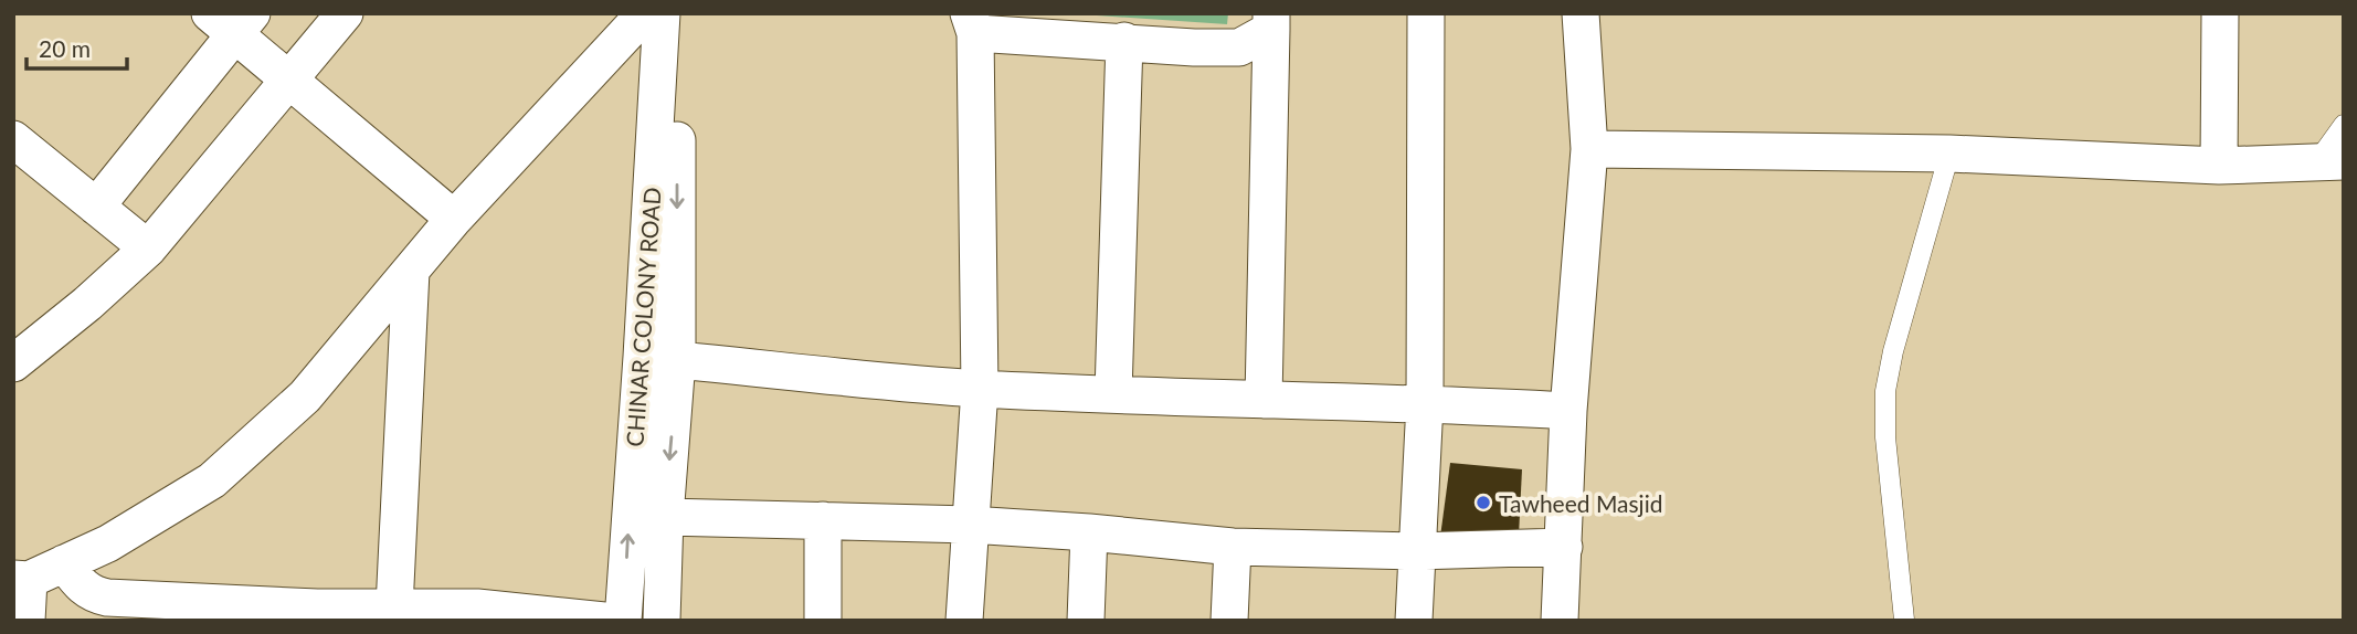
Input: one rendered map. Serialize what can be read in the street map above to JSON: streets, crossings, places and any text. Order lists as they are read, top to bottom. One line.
{"streets":{"street":["CHINAR COLONY ROAD"]},"places":["Tawheed Masjid"],"scale_bar":"20 m"}
